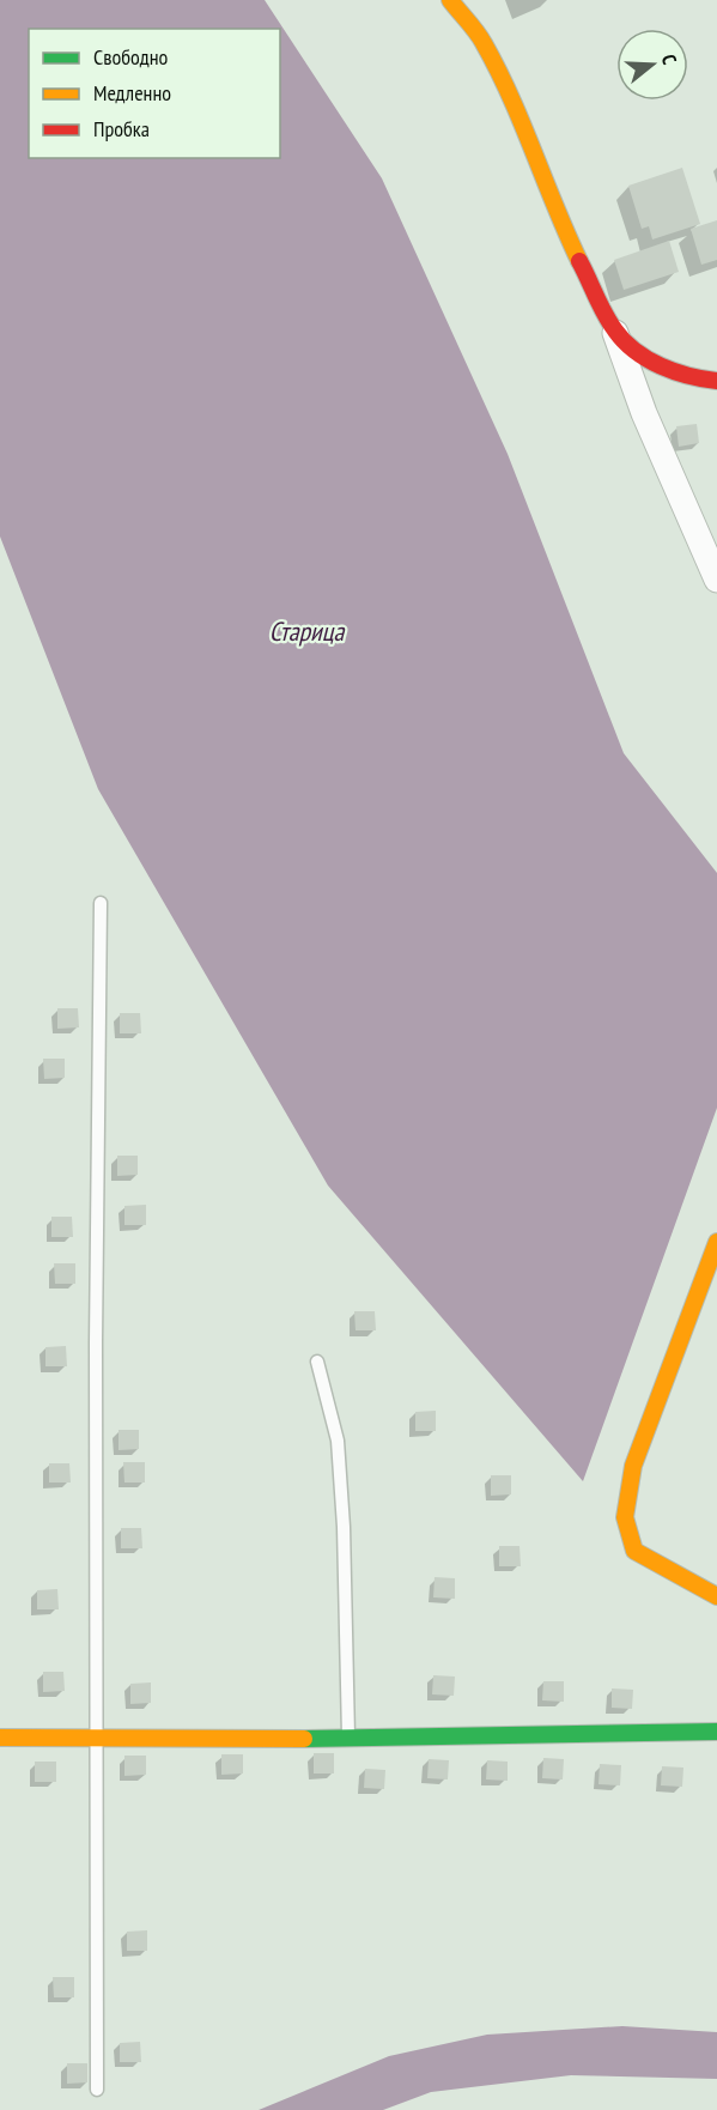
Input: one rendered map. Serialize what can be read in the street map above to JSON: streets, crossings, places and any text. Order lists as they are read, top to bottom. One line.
{"water":["Старица"],"legend":["Свободно","Медленно","Пробка"],"north":"right"}
